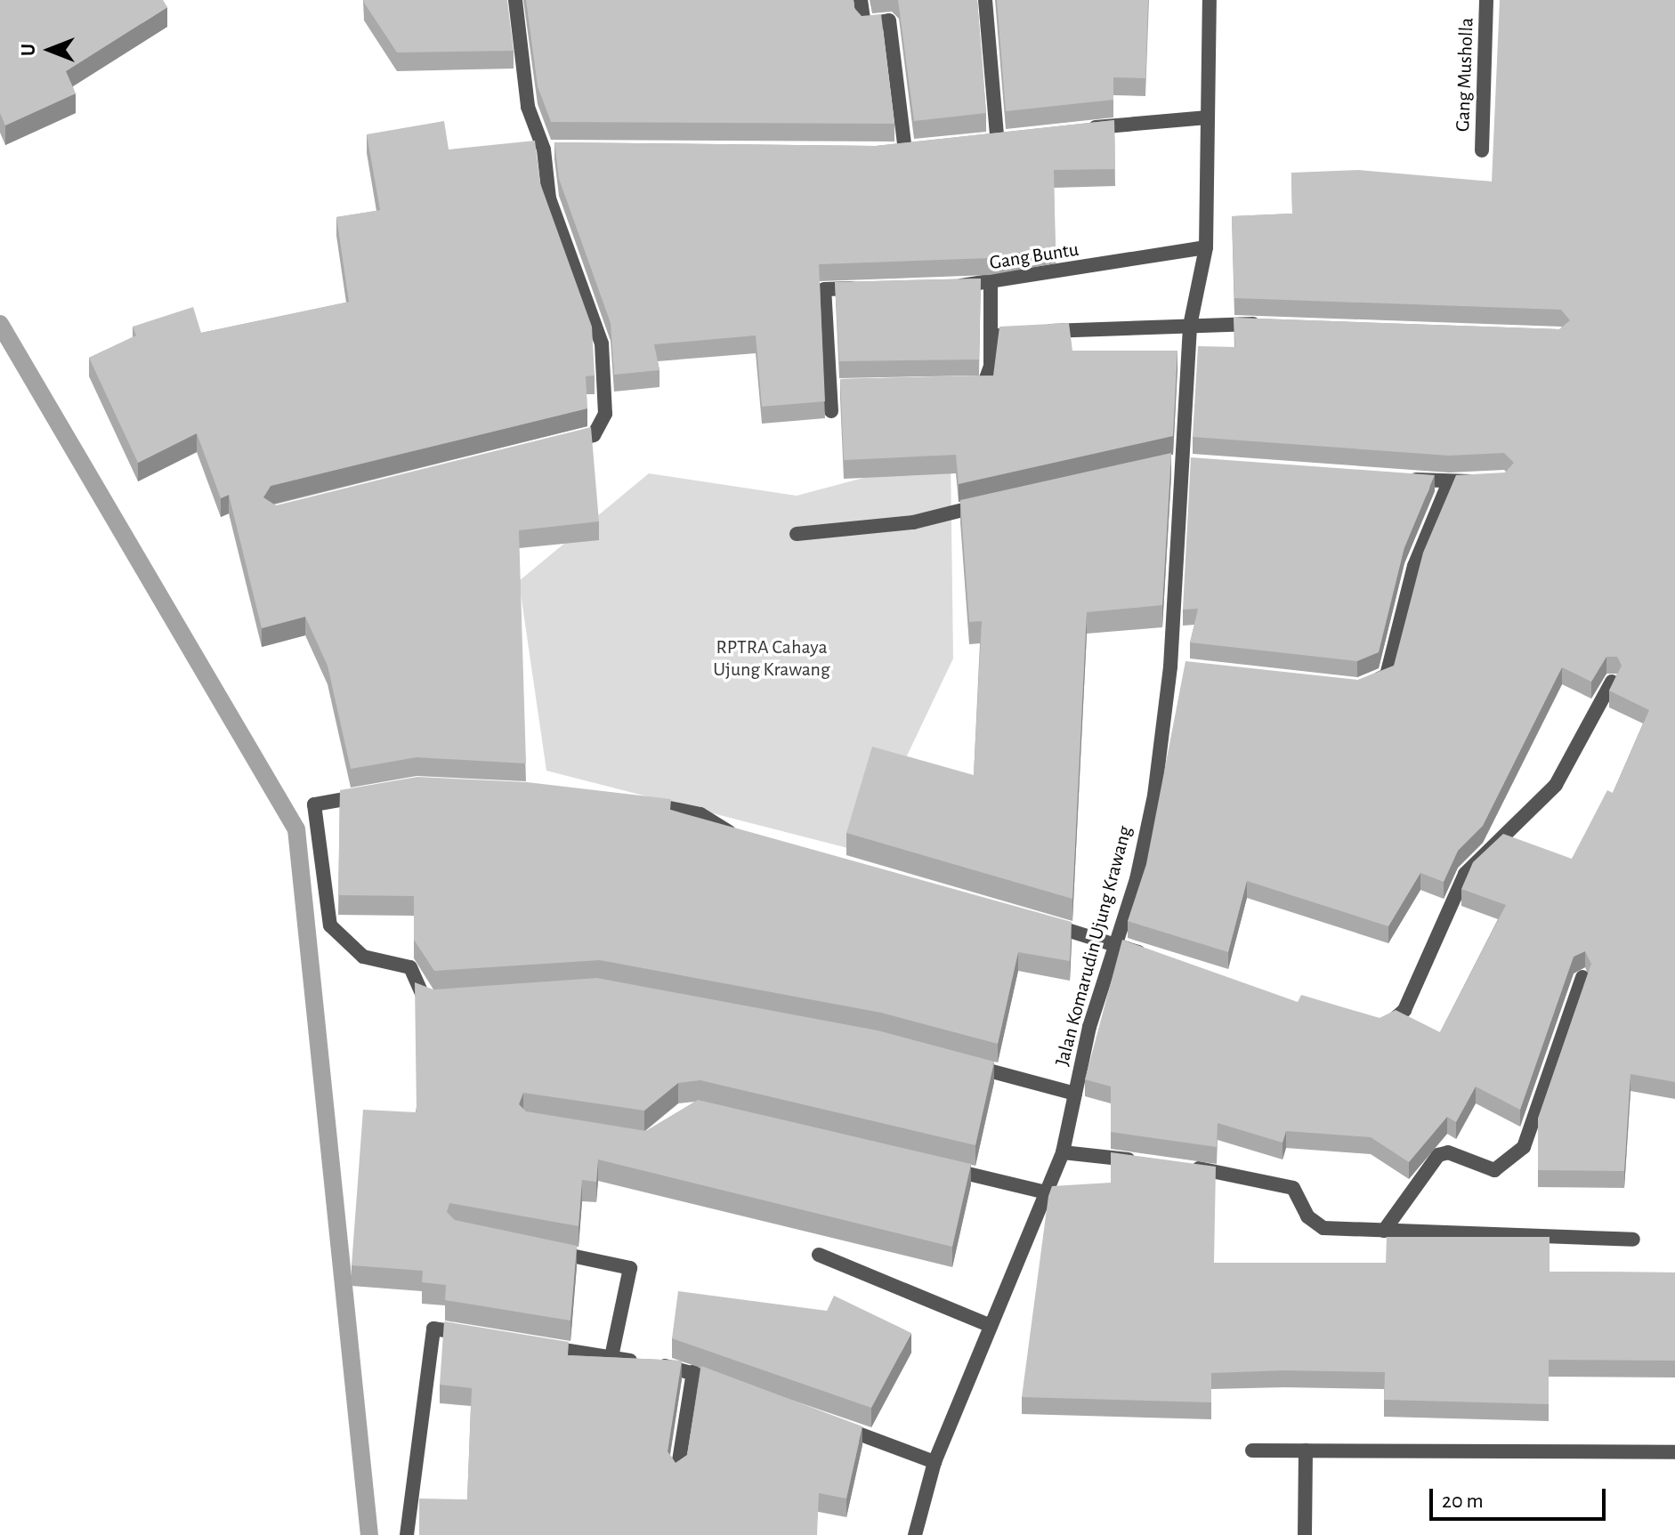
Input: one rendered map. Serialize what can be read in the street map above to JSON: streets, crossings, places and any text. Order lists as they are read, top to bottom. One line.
{"streets":{"street":["Gang Musholla","Gang Buntu","Jalan Komarudin Ujung Krawang"]},"crossings":[["Gang Buntu","Jalan Komarudin Ujung Krawang"]],"parks":["RPTRA Cahaya Ujung Krawang"],"scale_bar":"20 m","north":"left"}
